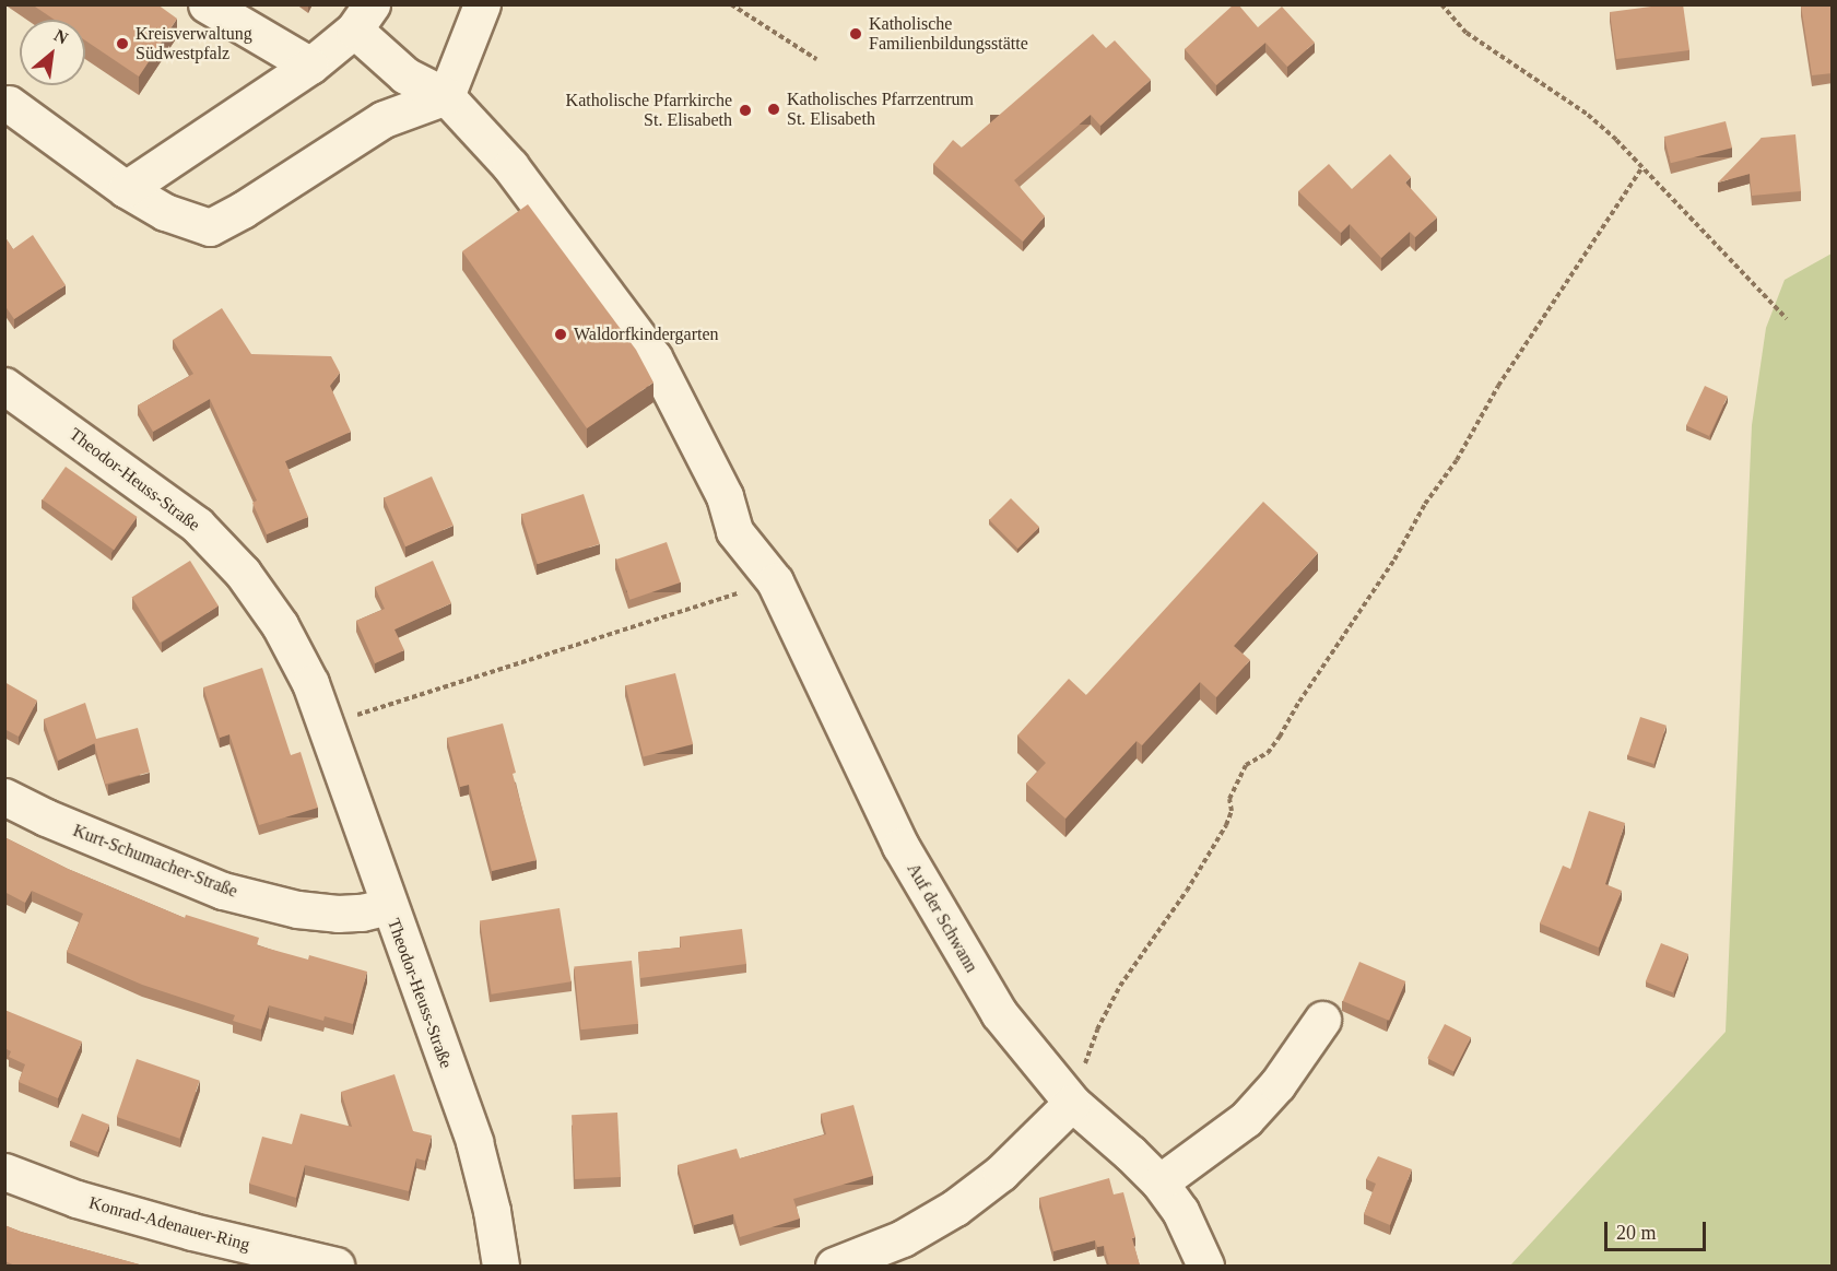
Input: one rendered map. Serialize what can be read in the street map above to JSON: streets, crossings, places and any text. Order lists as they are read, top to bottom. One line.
{"streets":{"street":["Theodor-Heuss-Straße","Kurt-Schumacher-Straße","Auf der Schwann","Konrad-Adenauer-Ring"]},"crossings":[["Theodor-Heuss-Straße","Kurt-Schumacher-Straße"]],"places":["Katholische Familienbildungsstätte","Kreisverwaltung Südwestpfalz","Katholisches Pfarrzentrum St. Elisabeth","Katholische Pfarrkirche St. Elisabeth","Waldorfkindergarten"],"scale_bar":"20 m","north":"top right"}
